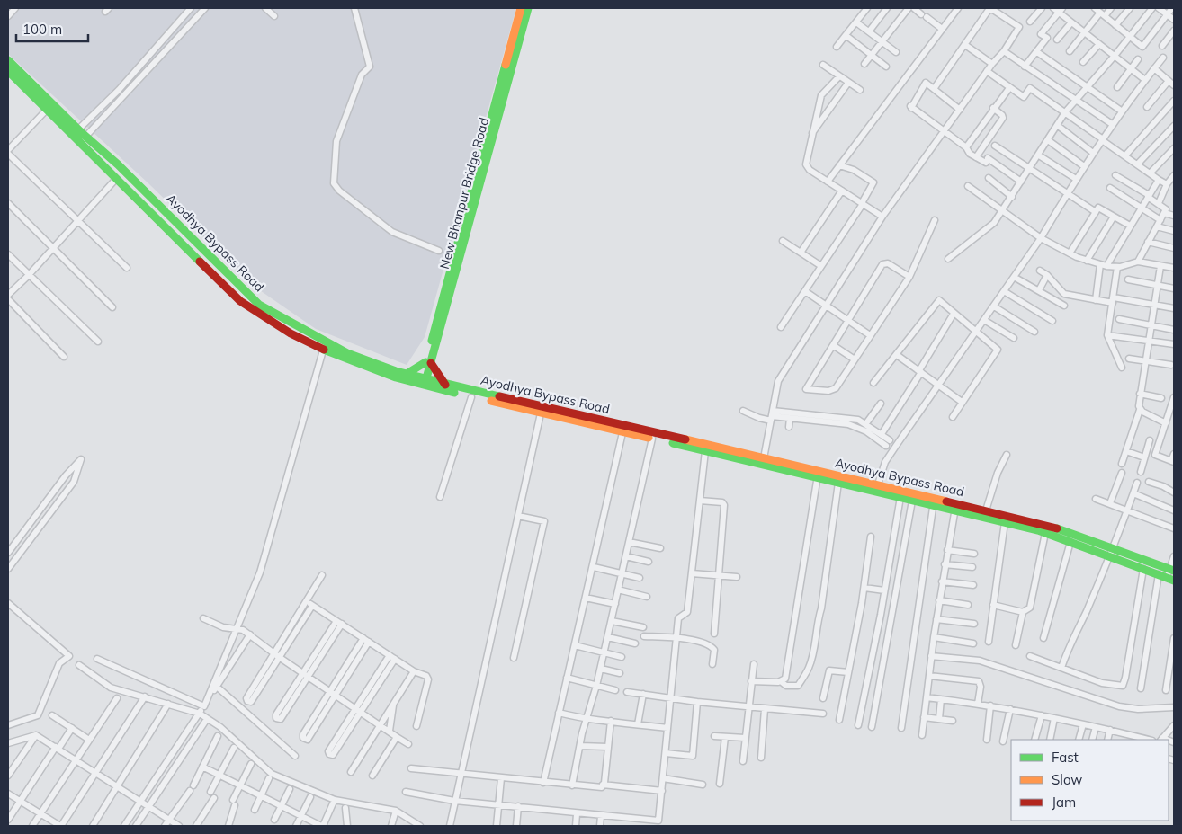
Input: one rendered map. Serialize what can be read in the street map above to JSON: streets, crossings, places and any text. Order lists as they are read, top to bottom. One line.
{"streets":{"main road":["New Bhanpur Bridge Road","Ayodhya Bypass Road"]},"crossings":[["New Bhanpur Bridge Road","Ayodhya Bypass Road"]],"legend":["Fast","Slow","Jam"],"scale_bar":"100 m"}
